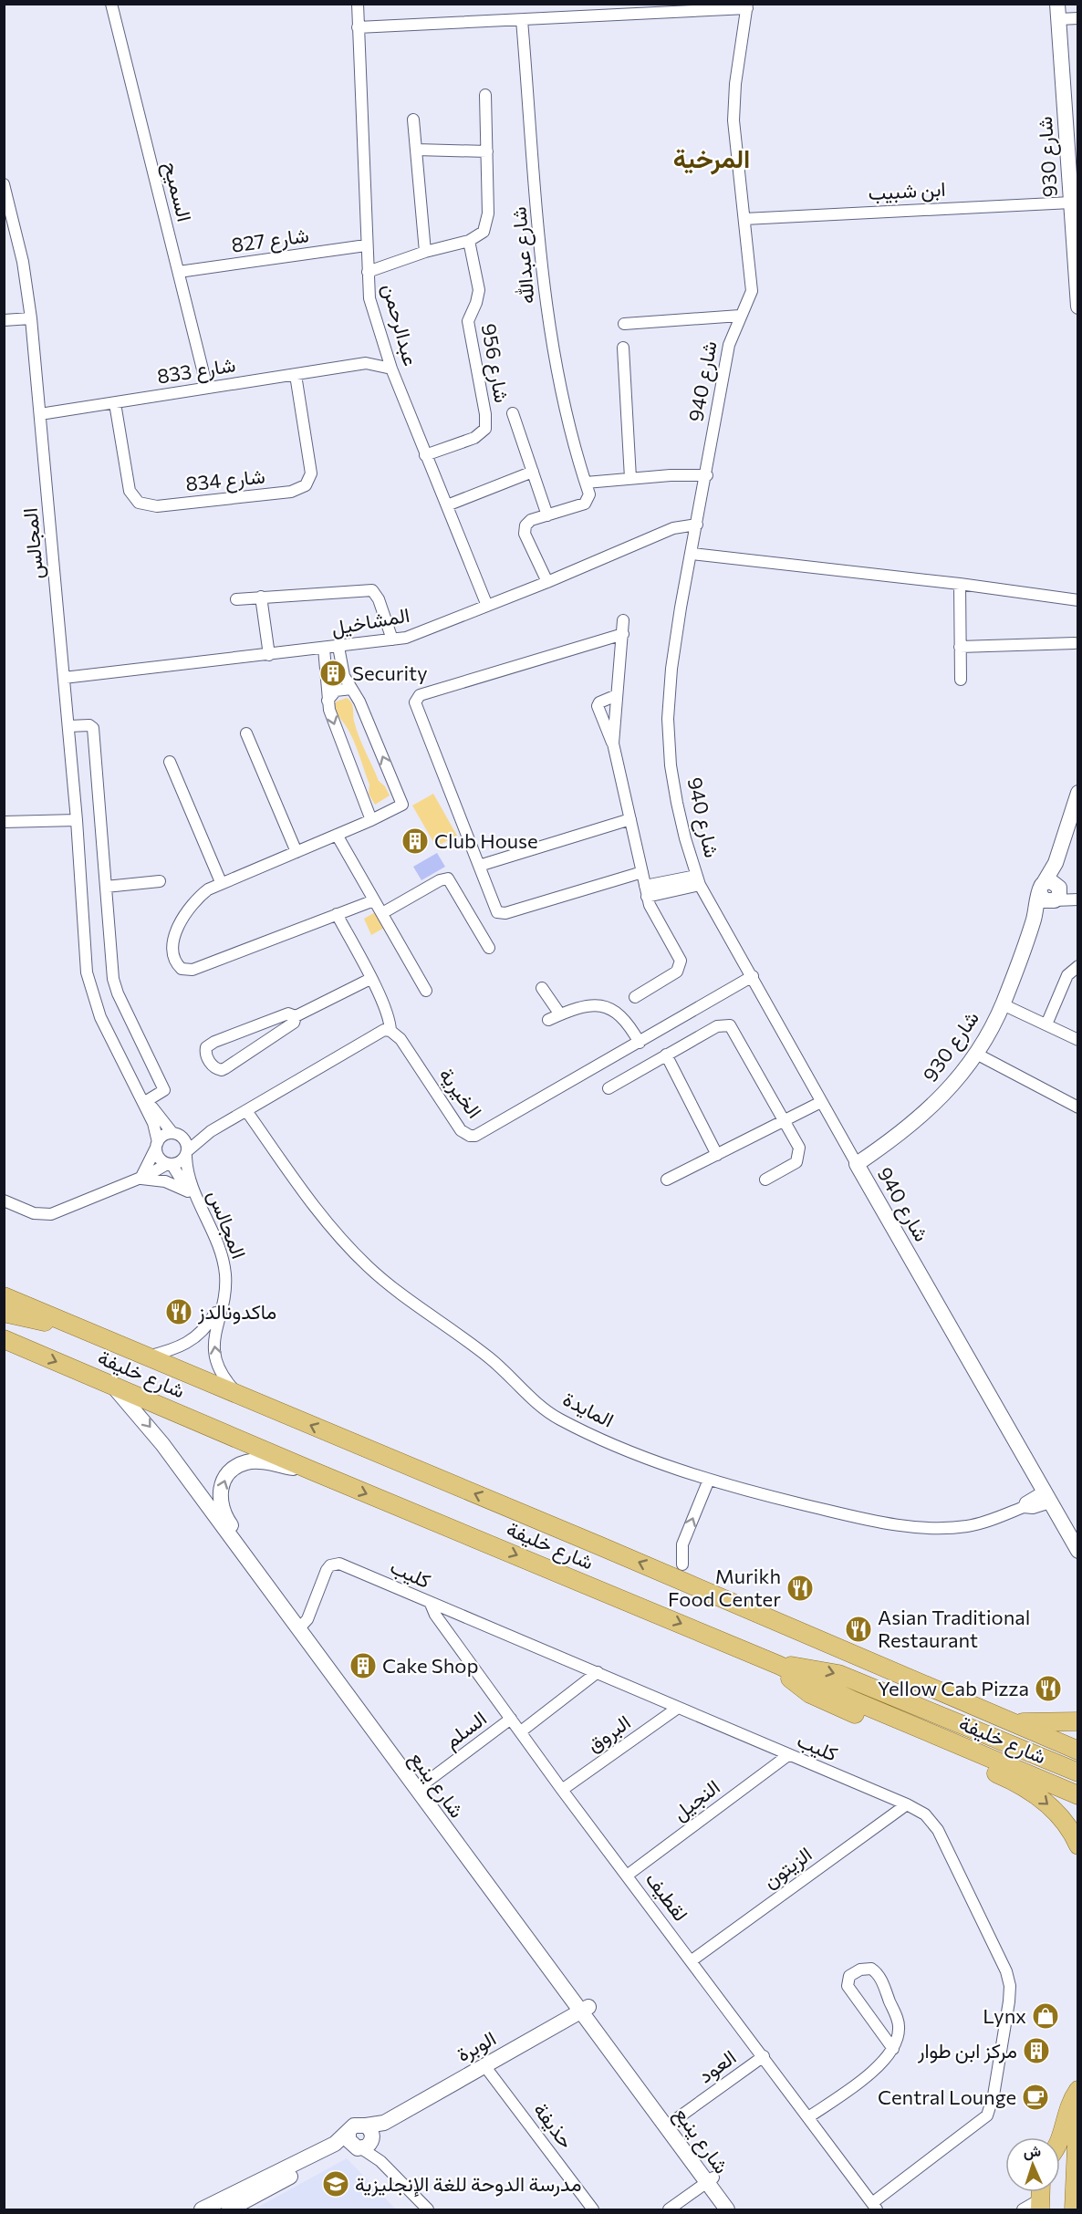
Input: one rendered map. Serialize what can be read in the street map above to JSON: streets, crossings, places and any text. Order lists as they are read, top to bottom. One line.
{"streets":{"main road":["شارع خليفة"],"street":["شارع 930","ابن شبيب","السميح","شارع 827","شارع عبدالله","عبدالرحمن","شارع 956","شارع 833","شارع 940","شارع 834","المجالس","المشاخيل","الخيرية","المايدة","كليب","السلم","البروق","شارع ينبع","النجيل","الزيتون","لقطيف","الوبرة","العود","حذيفة"]},"crossings":[["شارع 930","ابن شبيب"],["شارع 930","شارع 940"],["ابن شبيب","شارع 940"],["السميح","شارع 827"],["السميح","شارع 833"],["شارع 827","عبدالرحمن"],["شارع عبدالله","المشاخيل"],["عبدالرحمن","شارع 956"],["عبدالرحمن","شارع 833"],["عبدالرحمن","المشاخيل"],["شارع 833","شارع 834"],["شارع 833","المجالس"],["شارع 940","المشاخيل"],["شارع 940","الخيرية"],["شارع 940","المايدة"],["المجالس","المشاخيل"],["المجالس","شارع خليفة"],["شارع خليفة","شارع ينبع"],["كليب","السلم"],["كليب","البروق"],["كليب","شارع ينبع"],["كليب","النجيل"],["كليب","الزيتون"],["كليب","لقطيف"],["السلم","شارع ينبع"],["السلم","لقطيف"],["البروق","لقطيف"],["شارع ينبع","الوبرة"],["شارع ينبع","العود"],["النجيل","لقطيف"],["الزيتون","لقطيف"],["لقطيف","العود"],["الوبرة","حذيفة"]],"districts":["المرخية"],"places":{"building":["Security","Club House","Cake Shop","مركز ابن طوار"],"restaurant":["ماكدونالدز","Murikh Food Center","Asian Traditional Restaurant","Yellow Cab Pizza"],"shop":["Lynx"],"cafe":["Central Lounge"],"school or university":["مدرسة الدوحة للغة الإنجليزية"]},"north":"top"}
